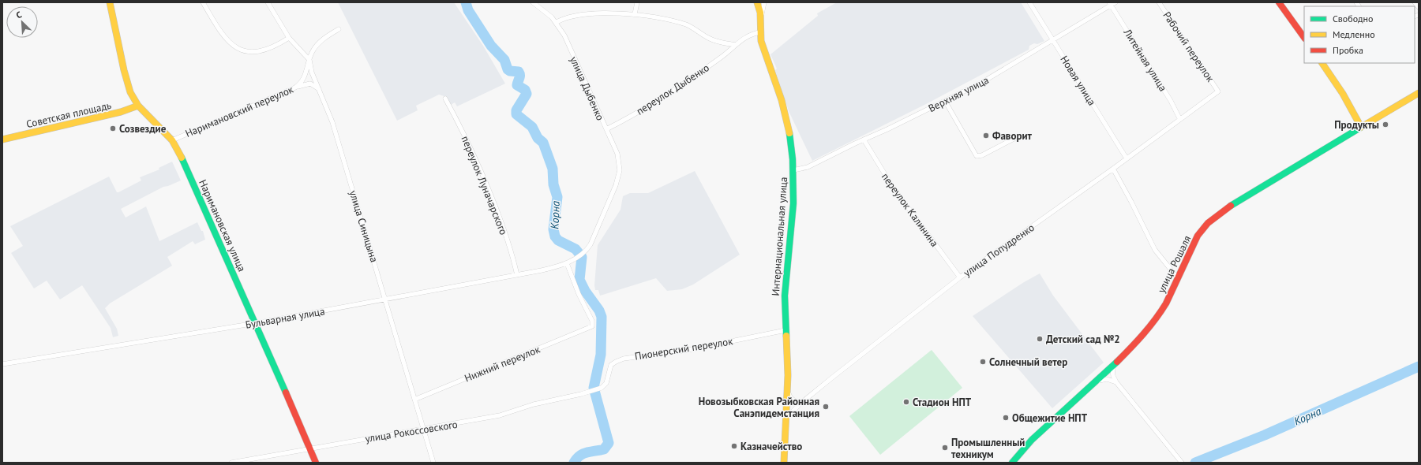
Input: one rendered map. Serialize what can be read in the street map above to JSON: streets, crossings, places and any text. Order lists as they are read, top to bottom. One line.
{"streets":{"main road":["Советская площадь","Наримановская улица","Интернациональная улица","улица Рошаля"],"street":["Рабочий переулок","Литейная улица","Новая улица","улица Дыбенко","переулок Дыбенко","Верхняя улица","Наримановский переулок","переулок Луначарского","переулок Калинина","улица Синицына","улица Попудренко","Бульварная улица","Пионерский переулок","Нижний переулок","улица Рокоссовского"]},"crossings":[["Рабочий переулок","улица Попудренко"],["Литейная улица","Верхняя улица"],["Литейная улица","улица Попудренко"],["Новая улица","Верхняя улица"],["Новая улица","улица Попудренко"],["улица Дыбенко","переулок Дыбенко"],["улица Дыбенко","Бульварная улица"],["переулок Дыбенко","Интернациональная улица"],["Верхняя улица","переулок Калинина"],["Верхняя улица","Интернациональная улица"],["Наримановский переулок","Наримановская улица"],["Наримановский переулок","улица Синицына"],["Советская площадь","Наримановская улица"],["переулок Луначарского","Бульварная улица"],["переулок Калинина","улица Попудренко"],["Наримановская улица","Бульварная улица"],["Наримановская улица","улица Рокоссовского"],["улица Синицына","Бульварная улица"],["улица Синицына","Нижний переулок"],["улица Синицына","улица Рокоссовского"],["Интернациональная улица","улица Попудренко"],["Интернациональная улица","Пионерский переулок"],["Бульварная улица","Нижний переулок"],["Пионерский переулок","улица Рокоссовского"]],"water":["Корна"],"places":["Продукты","Созвездие","Фаворит","Детский сад №2","Солнечный ветер","Стадион НПТ","Новозыбковская Районная Санэпидемстанция","Общежитие НПТ","Казначейство","Промышленный техникум"],"legend":["Свободно","Медленно","Пробка"],"north":"top left"}
